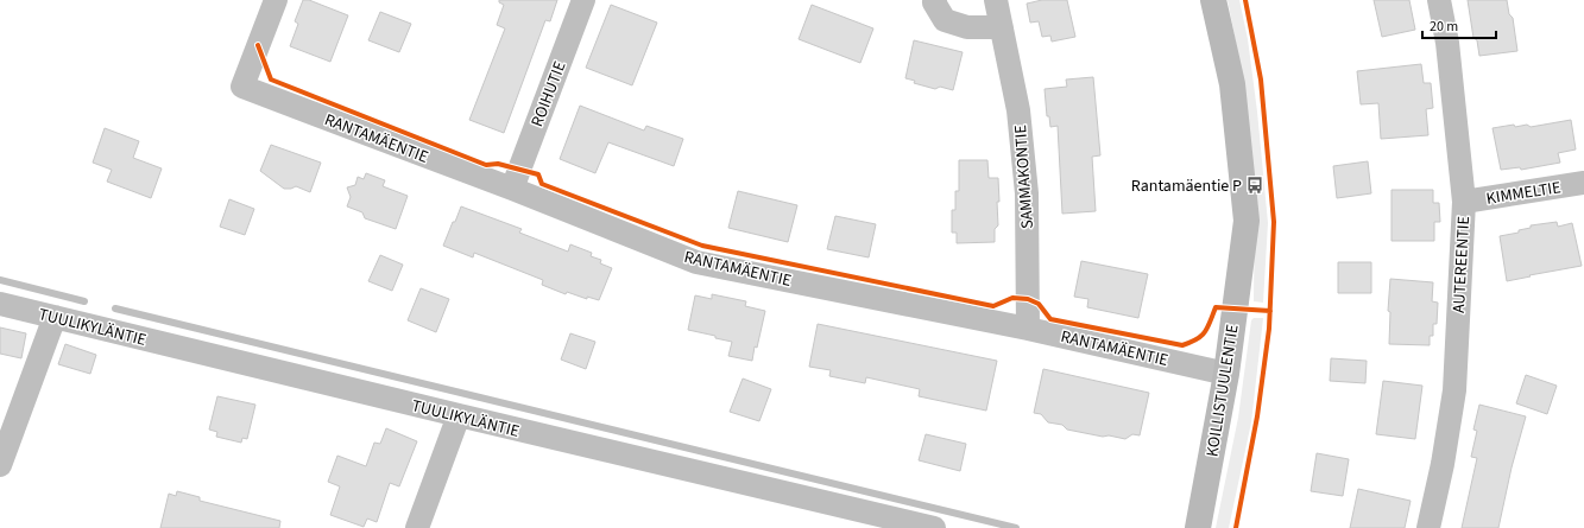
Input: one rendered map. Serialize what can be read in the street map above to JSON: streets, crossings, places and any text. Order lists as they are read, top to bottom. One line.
{"streets":{"street":["ROIHUTIE","RANTAMÄENTIE","SAMMAKONTIE","KIMMELTIE","AUTEREENTIE","TUULIKYLÄNTIE","KOILLISTUULENTIE"]},"crossings":[["ROIHUTIE","RANTAMÄENTIE"],["RANTAMÄENTIE","SAMMAKONTIE"],["RANTAMÄENTIE","KOILLISTUULENTIE"],["KIMMELTIE","AUTEREENTIE"]],"places":{"bus stop":["Rantamäentie P"]},"scale_bar":"20 m"}
